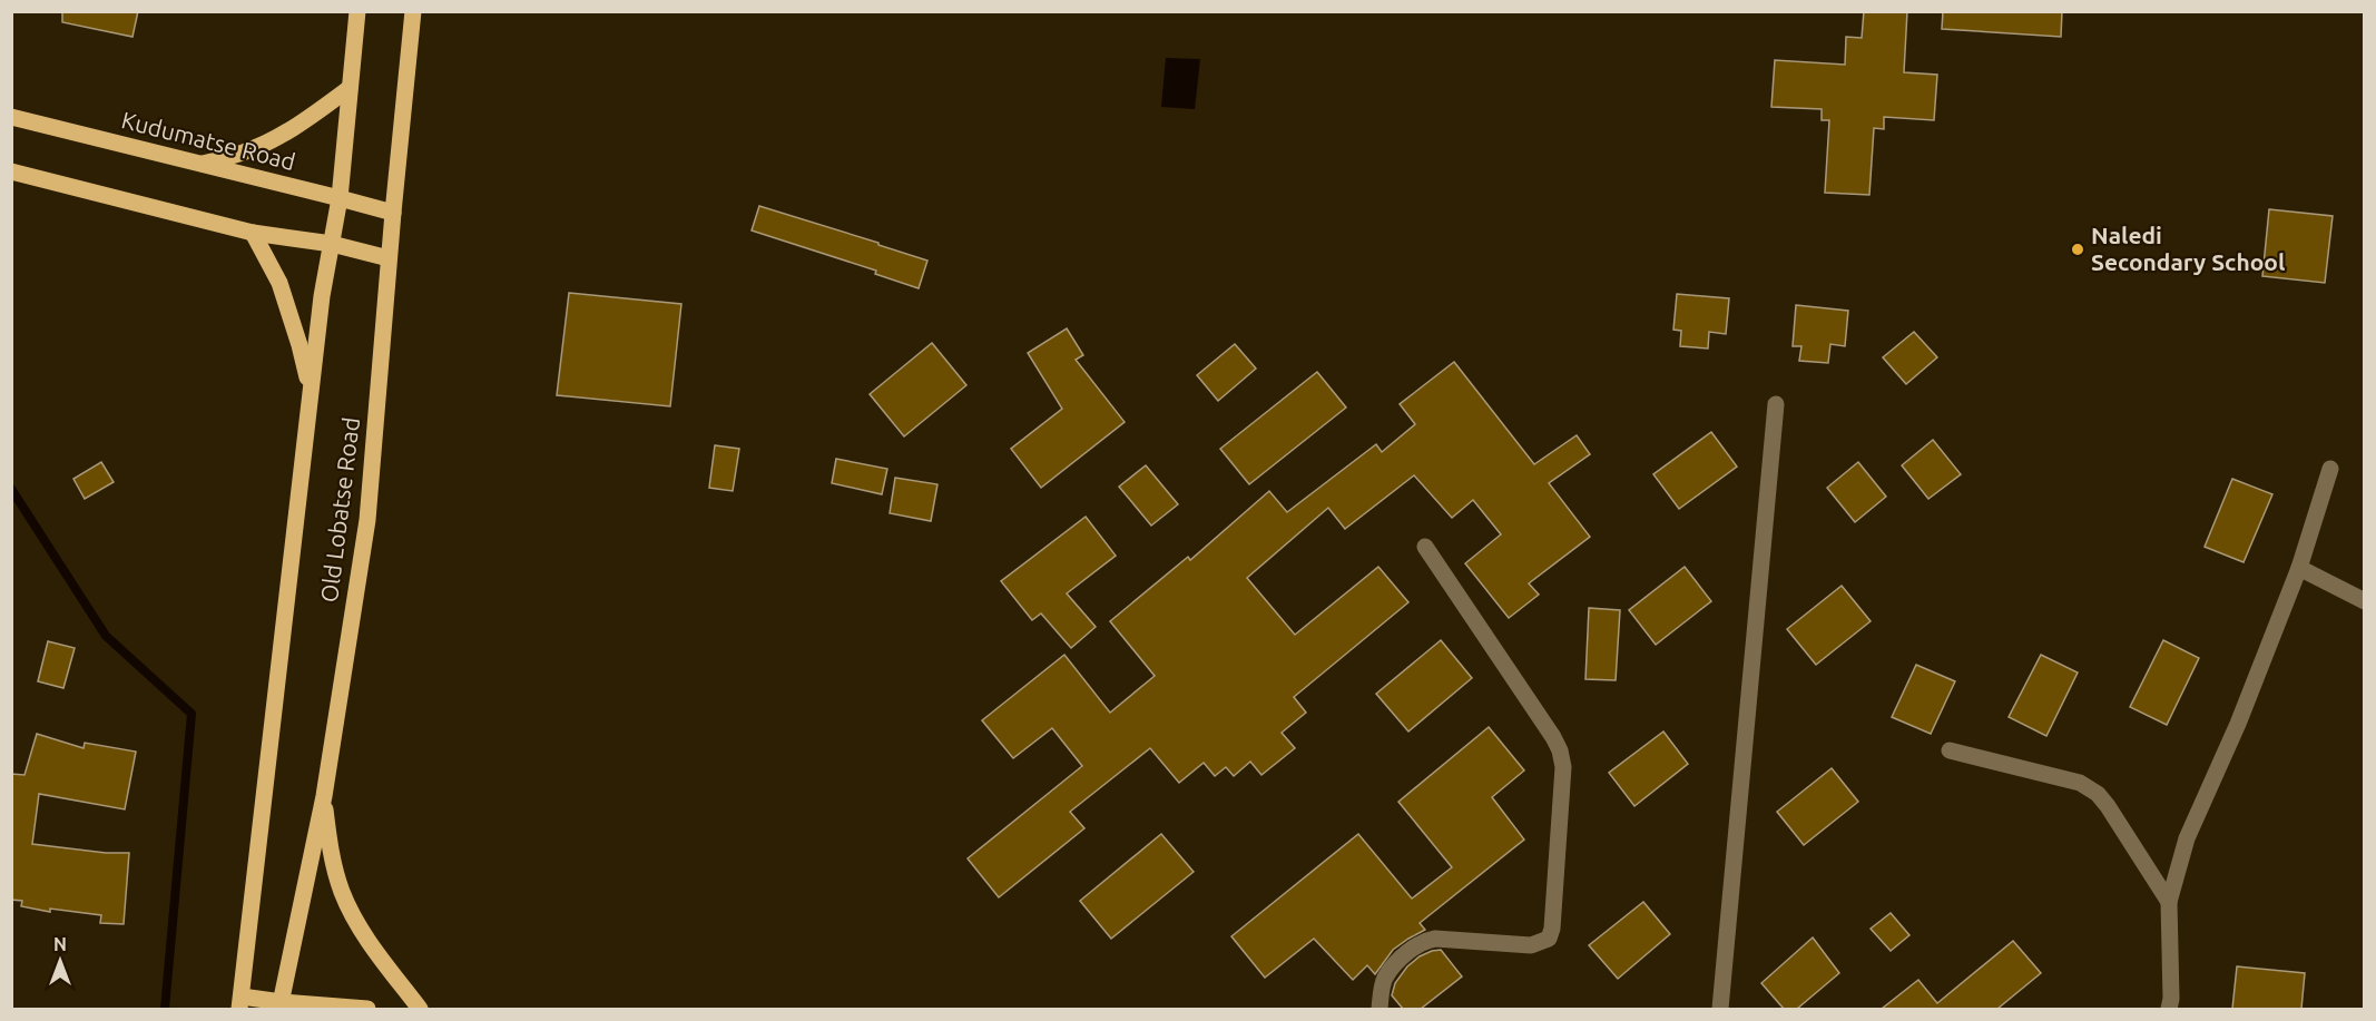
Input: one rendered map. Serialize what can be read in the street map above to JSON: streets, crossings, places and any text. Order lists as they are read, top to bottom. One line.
{"streets":{"main road":["Kudumatse Road","Old Lobatse Road"]},"crossings":[["Kudumatse Road","Old Lobatse Road"]],"places":["Naledi Secondary School"],"north":"top"}
